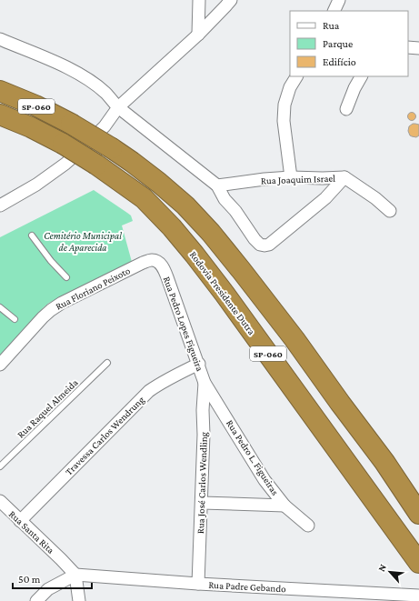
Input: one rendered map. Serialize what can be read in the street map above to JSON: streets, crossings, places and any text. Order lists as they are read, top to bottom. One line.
{"streets":{"highway":["SP-060","Rodovia Presidente Dutra"],"street":["Rua Joaquim Israel","Rua Floriano Peixoto","Rua Pedro Lopes Figueira","Travessa Carlos Wendrung","Rua Pedro L. Figueiras","Rua José Carlos Wendling","Rua Santa Rita","Rua Padre Gebando"],"lane":["Rua Raquel Almeida"]},"crossings":[["Rua Floriano Peixoto","Rua Pedro Lopes Figueira"],["Rua Pedro Lopes Figueira","Travessa Carlos Wendrung"],["Rua Pedro Lopes Figueira","Rua Pedro L. Figueiras"],["Rua Pedro Lopes Figueira","Rua José Carlos Wendling"],["Travessa Carlos Wendrung","Rua Santa Rita"],["Rua Pedro L. Figueiras","Rua José Carlos Wendling"],["Rua José Carlos Wendling","Rua Padre Gebando"],["Rua Santa Rita","Rua Padre Gebando"]],"parks":["Cemitério Municipal de Aparecida"],"legend":["Rua","Parque","Edifício"],"scale_bar":"50 m","north":"top left"}
